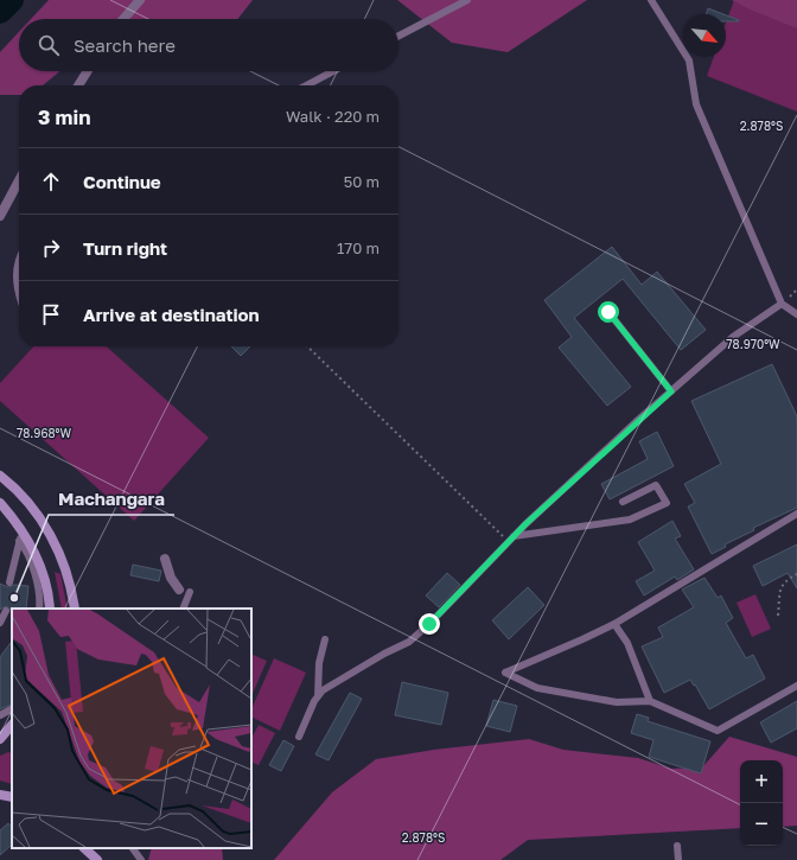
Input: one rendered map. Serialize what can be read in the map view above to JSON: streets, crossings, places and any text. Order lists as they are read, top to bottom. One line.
{"places":["Machangara"],"north":"bottom right","page":{"search":"Search here","heading":["3 min","Walk · 220 m"],"list":[["Continue","50 m"],["Turn right","170 m"],"Arrive at destination"],"map_buttons":["+","−"]},"coordinates":["2.878°S","78.970°W","78.968°W"]}
